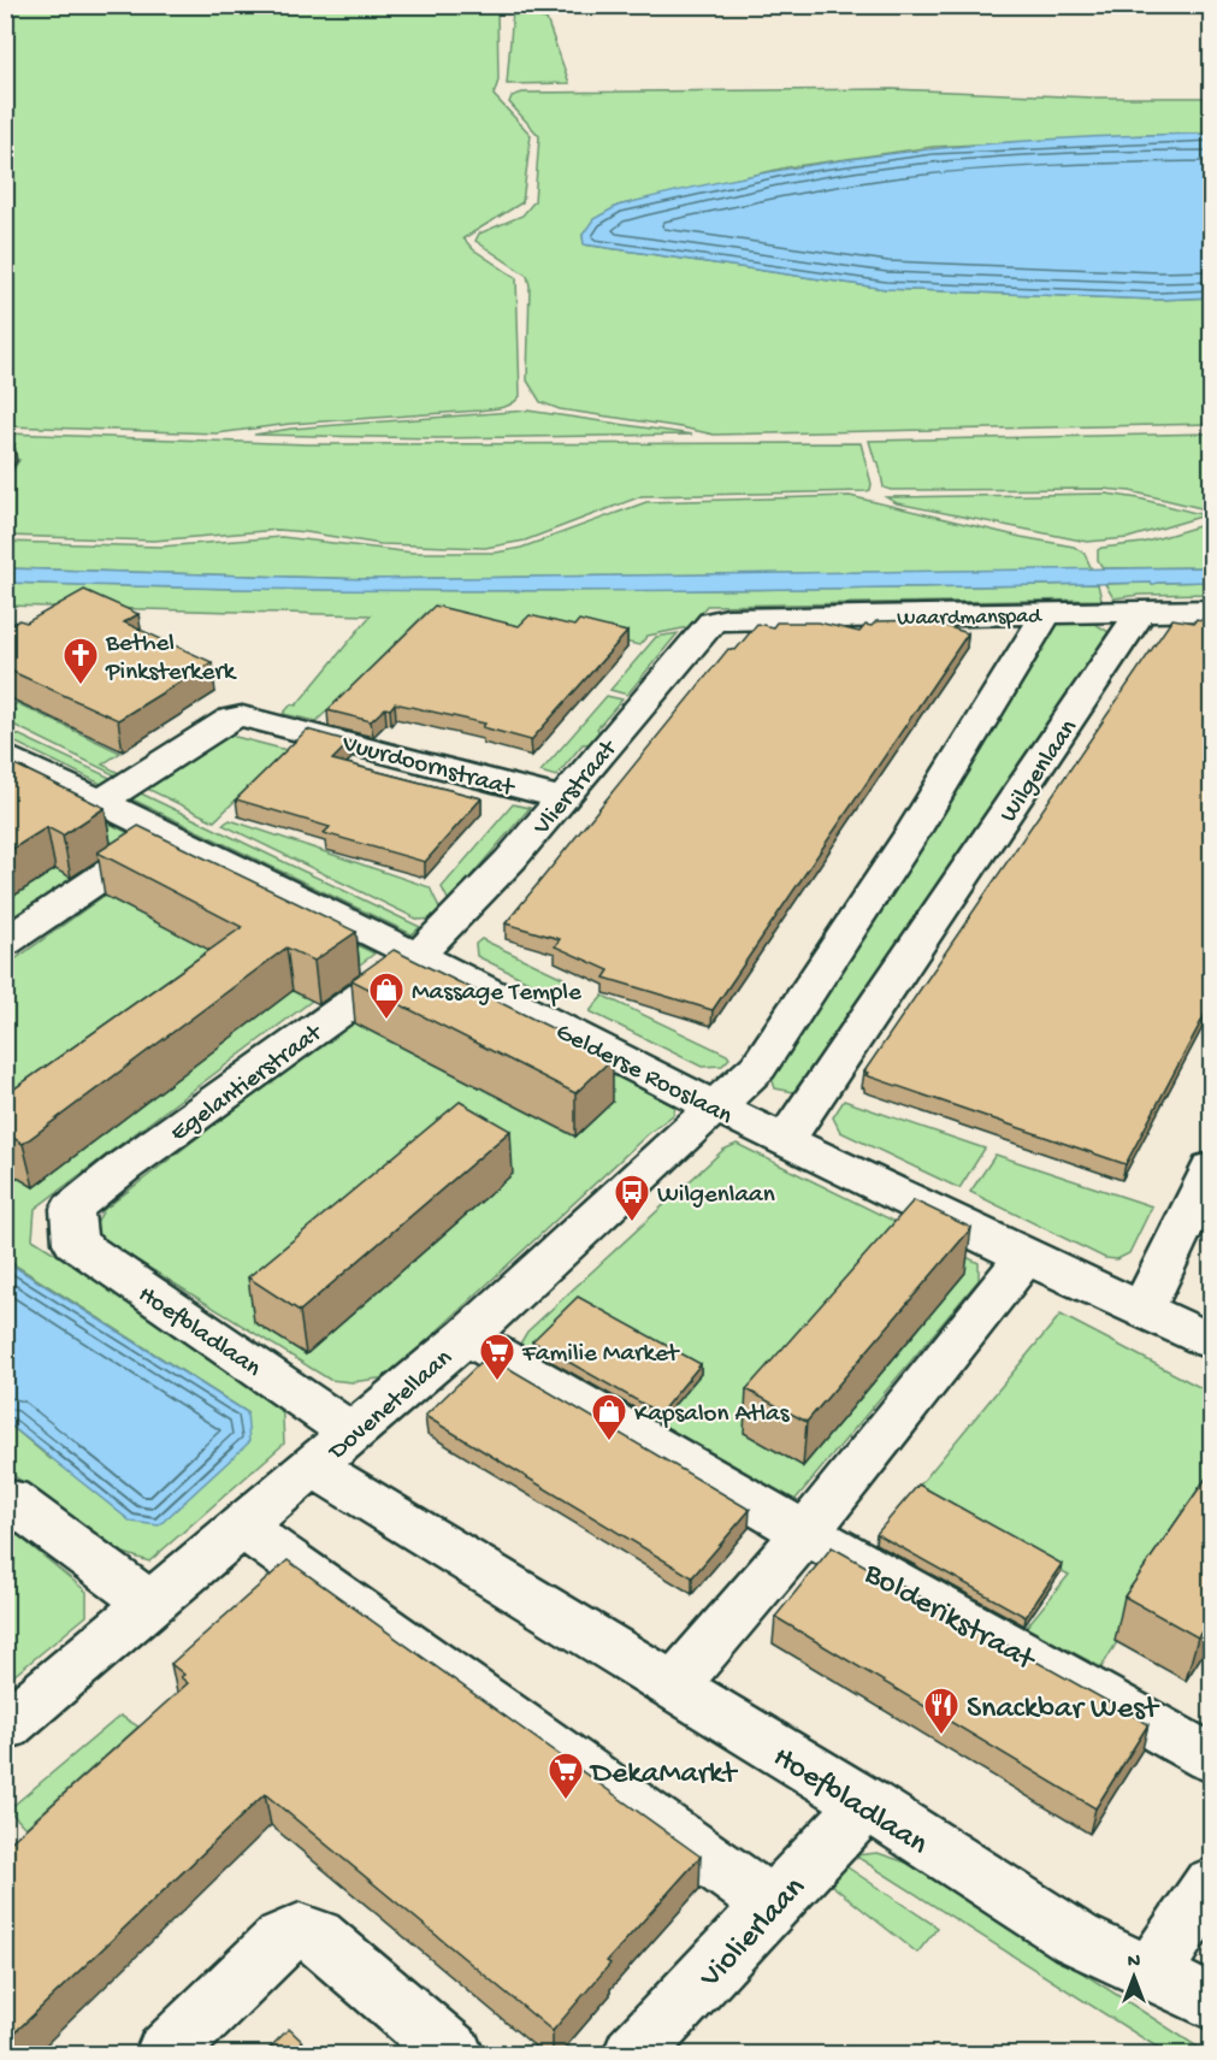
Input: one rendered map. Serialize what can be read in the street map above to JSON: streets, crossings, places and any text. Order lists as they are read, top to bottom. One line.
{"streets":{"street":["Waardmanspad","Vuurdoornstraat","Wilgenlaan","Vlierstraat","Gelderse Rooslaan","Egelantierstraat","Hoefbladlaan","Dovenetellaan","Bolderikstraat","Violierlaan"]},"crossings":[["Waardmanspad","Wilgenlaan"],["Waardmanspad","Vlierstraat"],["Vuurdoornstraat","Vlierstraat"],["Vuurdoornstraat","Gelderse Rooslaan"],["Wilgenlaan","Gelderse Rooslaan"],["Vlierstraat","Gelderse Rooslaan"],["Vlierstraat","Egelantierstraat"],["Gelderse Rooslaan","Egelantierstraat"],["Gelderse Rooslaan","Dovenetellaan"],["Egelantierstraat","Hoefbladlaan"],["Hoefbladlaan","Dovenetellaan"],["Hoefbladlaan","Violierlaan"],["Dovenetellaan","Bolderikstraat"]],"places":{"church":["Bethel Pinksterkerk"],"shop":["Massage Temple","Kapsalon Atlas"],"bus stop":["Wilgenlaan"],"supermarket":["Familie Market","DekaMarkt"],"restaurant":["Snackbar West"]},"north":"top"}
